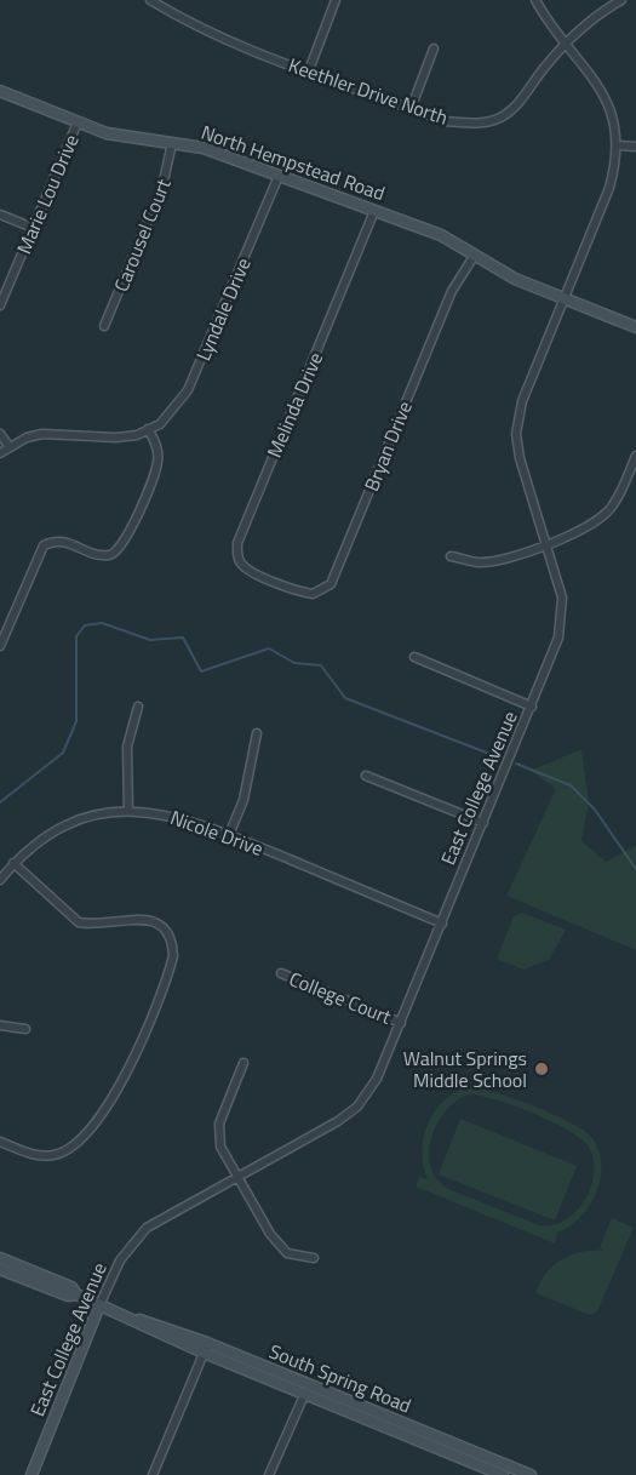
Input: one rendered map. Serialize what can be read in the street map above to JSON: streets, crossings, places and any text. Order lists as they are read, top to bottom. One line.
{"streets":{"street":["Keethler Drive North","North Hempstead Road","Marie Lou Drive","Carousel Court","Lyndale Drive","Melinda Drive","Bryan Drive","East College Avenue","Nicole Drive","College Court","South Spring Road"]},"crossings":[["Keethler Drive North","East College Avenue"],["North Hempstead Road","Marie Lou Drive"],["North Hempstead Road","Carousel Court"],["North Hempstead Road","Lyndale Drive"],["North Hempstead Road","Melinda Drive"],["North Hempstead Road","Bryan Drive"],["North Hempstead Road","East College Avenue"],["Melinda Drive","Bryan Drive"],["East College Avenue","Nicole Drive"],["East College Avenue","College Court"],["East College Avenue","South Spring Road"]],"places":["Walnut Springs Middle School"]}
